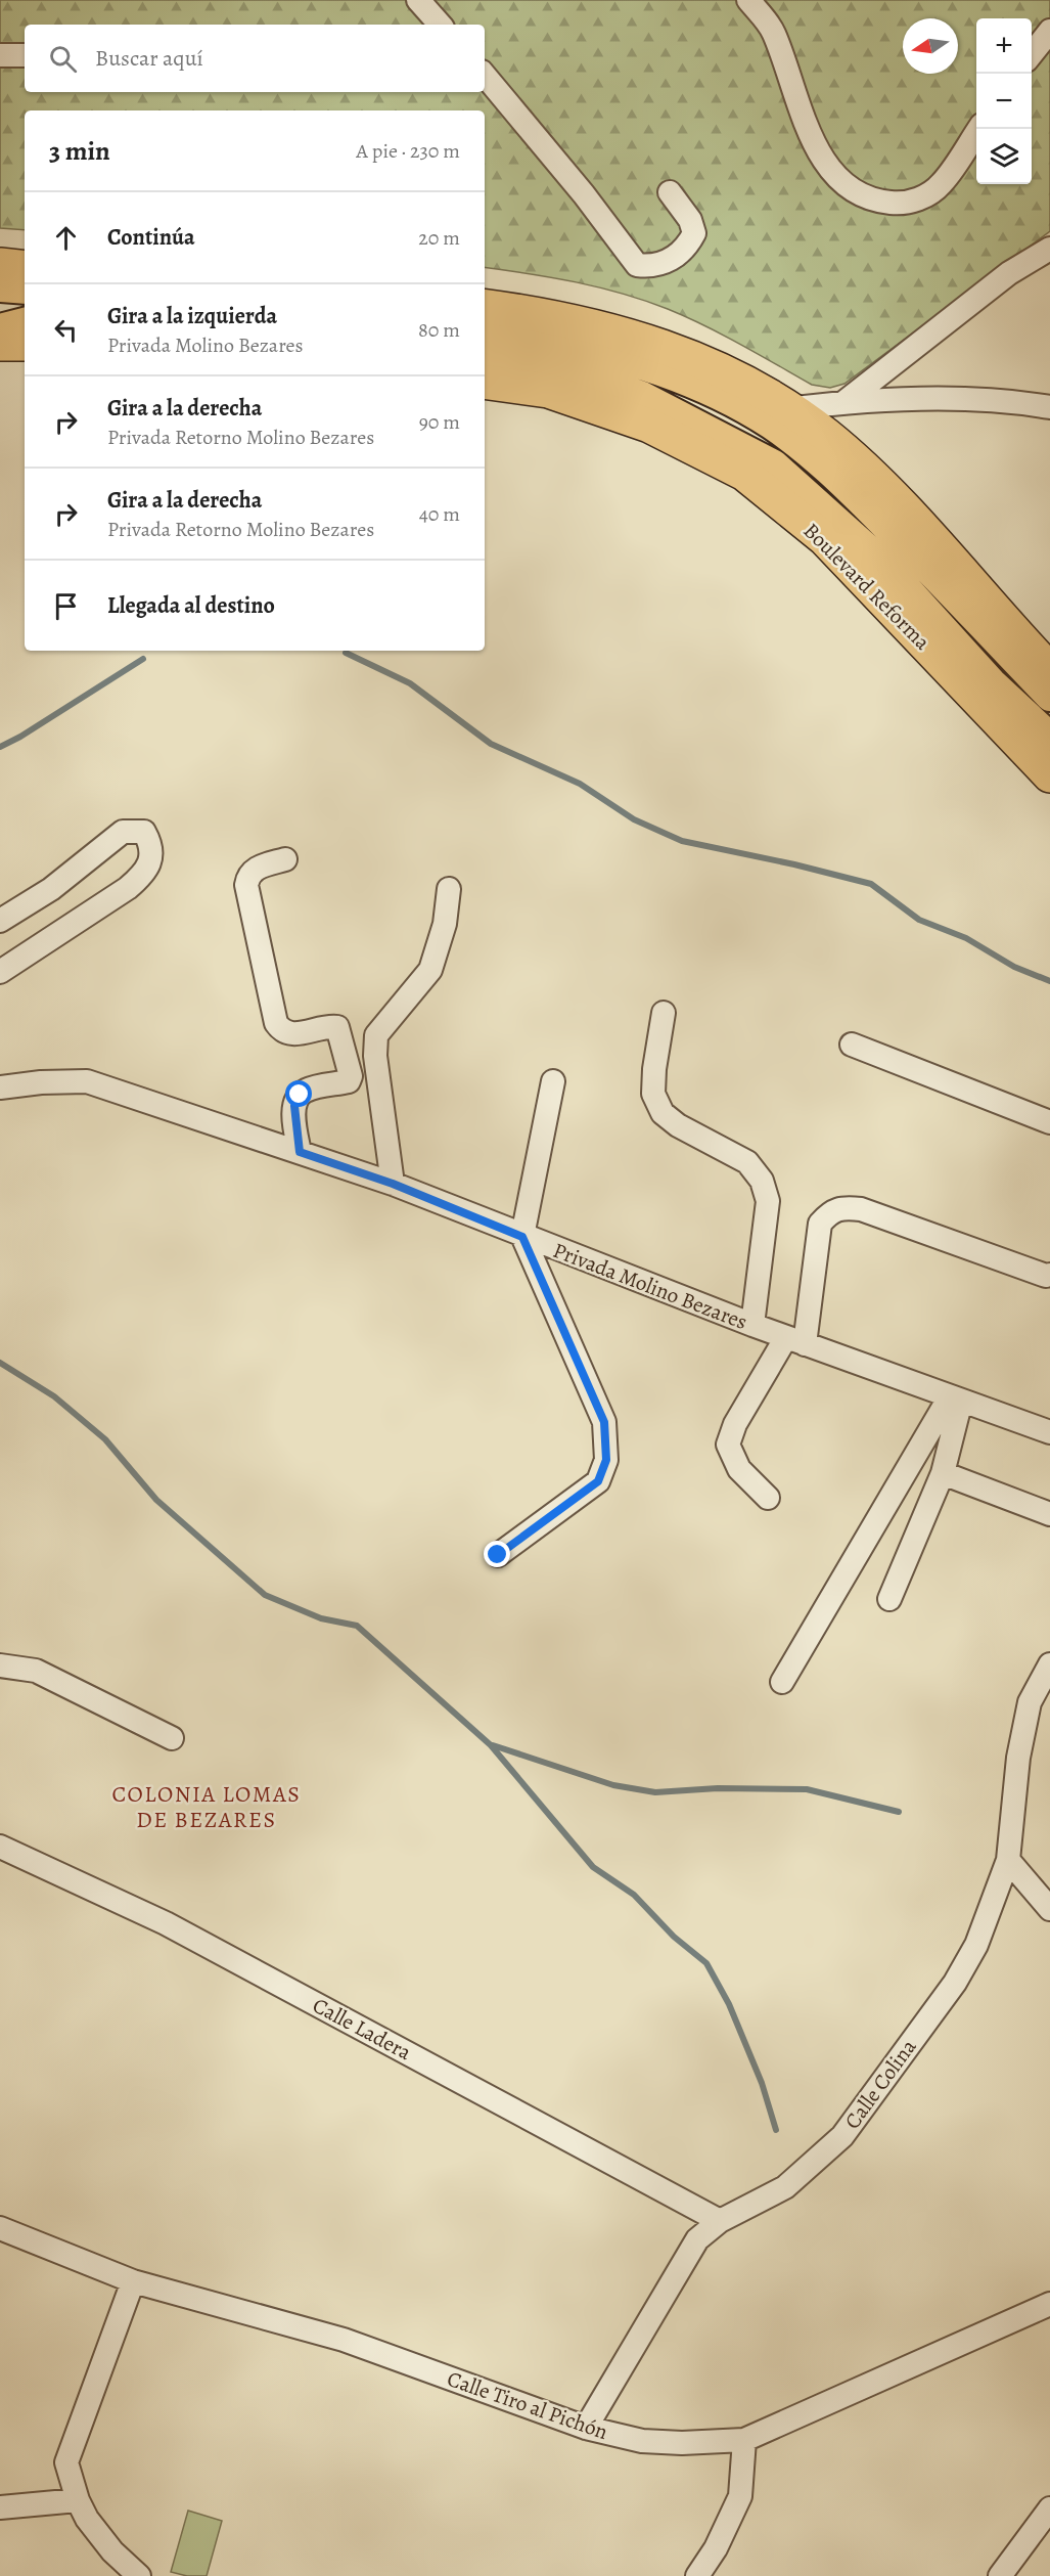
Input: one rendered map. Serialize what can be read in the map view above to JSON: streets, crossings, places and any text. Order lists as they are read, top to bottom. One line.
{"streets":{"highway":["Boulevard Reforma"],"street":["Privada Molino Bezares","Calle Ladera","Calle Colina","Calle Tiro al Pichón"]},"crossings":[["Calle Ladera","Calle Colina"],["Calle Colina","Calle Tiro al Pichón"]],"districts":["COLONIA LOMAS DE BEZARES"],"north":"left","page":{"map_buttons":["+","−"],"search":"Buscar aquí","heading":["3 min","A pie · 230 m"],"list":[["Continúa","20 m"],["Gira a la izquierda","Privada Molino Bezares","80 m"],["Gira a la derecha","Privada Retorno Molino Bezares","90 m"],["Gira a la derecha","Privada Retorno Molino Bezares","40 m"],"Llegada al destino"]}}
